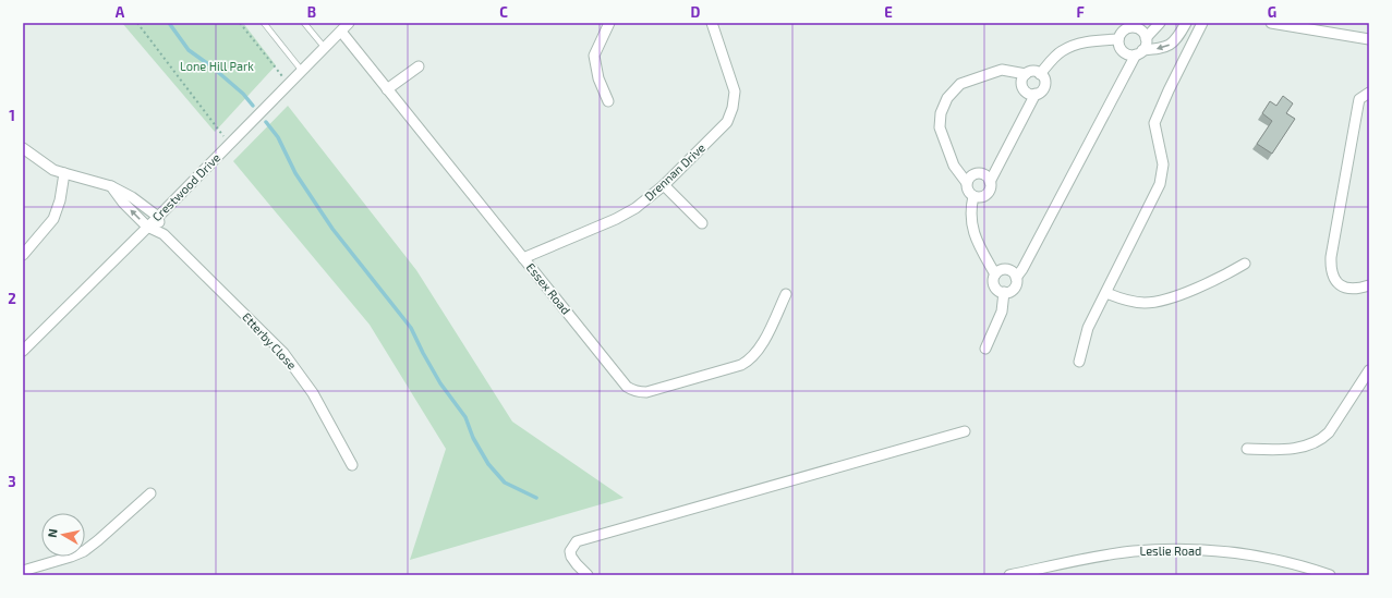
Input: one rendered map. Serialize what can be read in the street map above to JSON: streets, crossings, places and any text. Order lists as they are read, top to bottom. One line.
{"streets":{"street":["Drennan Drive","Crestwood Drive","Essex Road","Etterby Close","Leslie Road"]},"crossings":[["Drennan Drive","Essex Road"],["Crestwood Drive","Essex Road"],["Crestwood Drive","Etterby Close"]],"parks":["Lone Hill Park"],"north":"left","grid":{"columns":["A","B","C","D","E","F","G"],"rows":["1","2","3"]}}
